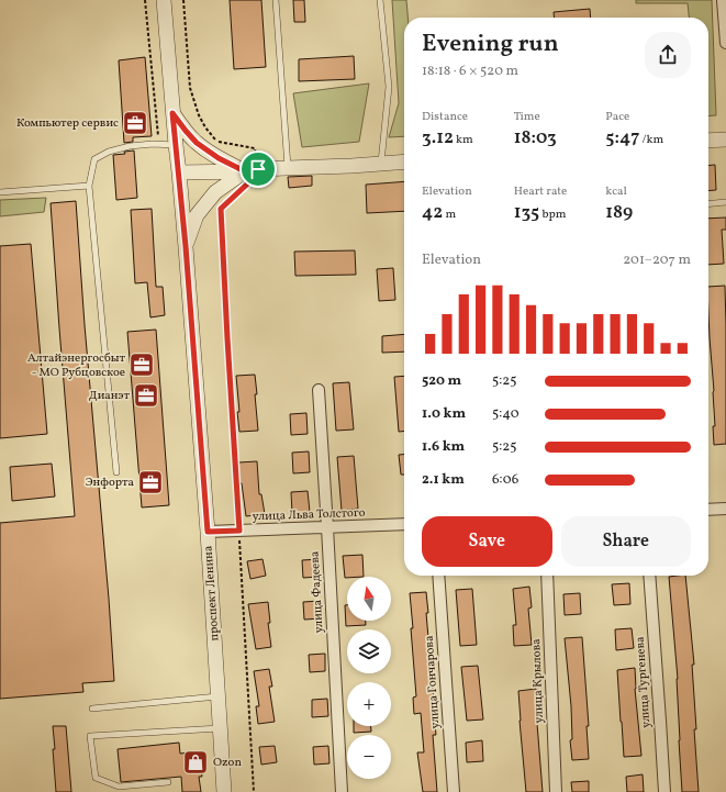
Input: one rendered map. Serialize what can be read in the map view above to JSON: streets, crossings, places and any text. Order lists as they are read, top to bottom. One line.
{"streets":{"street":["улица Льва Толстого","улица Фадеева","проспект Ленина","улица Крылова","улица Гончарова","улица Тургенева"]},"crossings":[["улица Льва Толстого","улица Фадеева"],["улица Льва Толстого","проспект Ленина"]],"places":{"office":["Компьютер сервис","Алтайэнергосбыт - МО Рубцовское","Дианэт","Энфорта"],"shop":["Ozon"]},"north":"top","page":{"heading":["Evening run","18:18 · 6 × 520 m"],"stats":[["Distance","3.12 km"],["Time","18:03"],["Pace","5:47 /km"],["Elevation","42 m"],["Heart rate","135 bpm"],["kcal","189"]],"chart":["Elevation","201–207 m"],"list":[{"name":"520 m","note":"5:25"},{"name":"1.0 km","note":"5:40"},{"name":"1.6 km","note":"5:25"},{"name":"2.1 km","note":"6:06"}],"buttons":["Save","Share"],"map_buttons":["+","−"]}}
